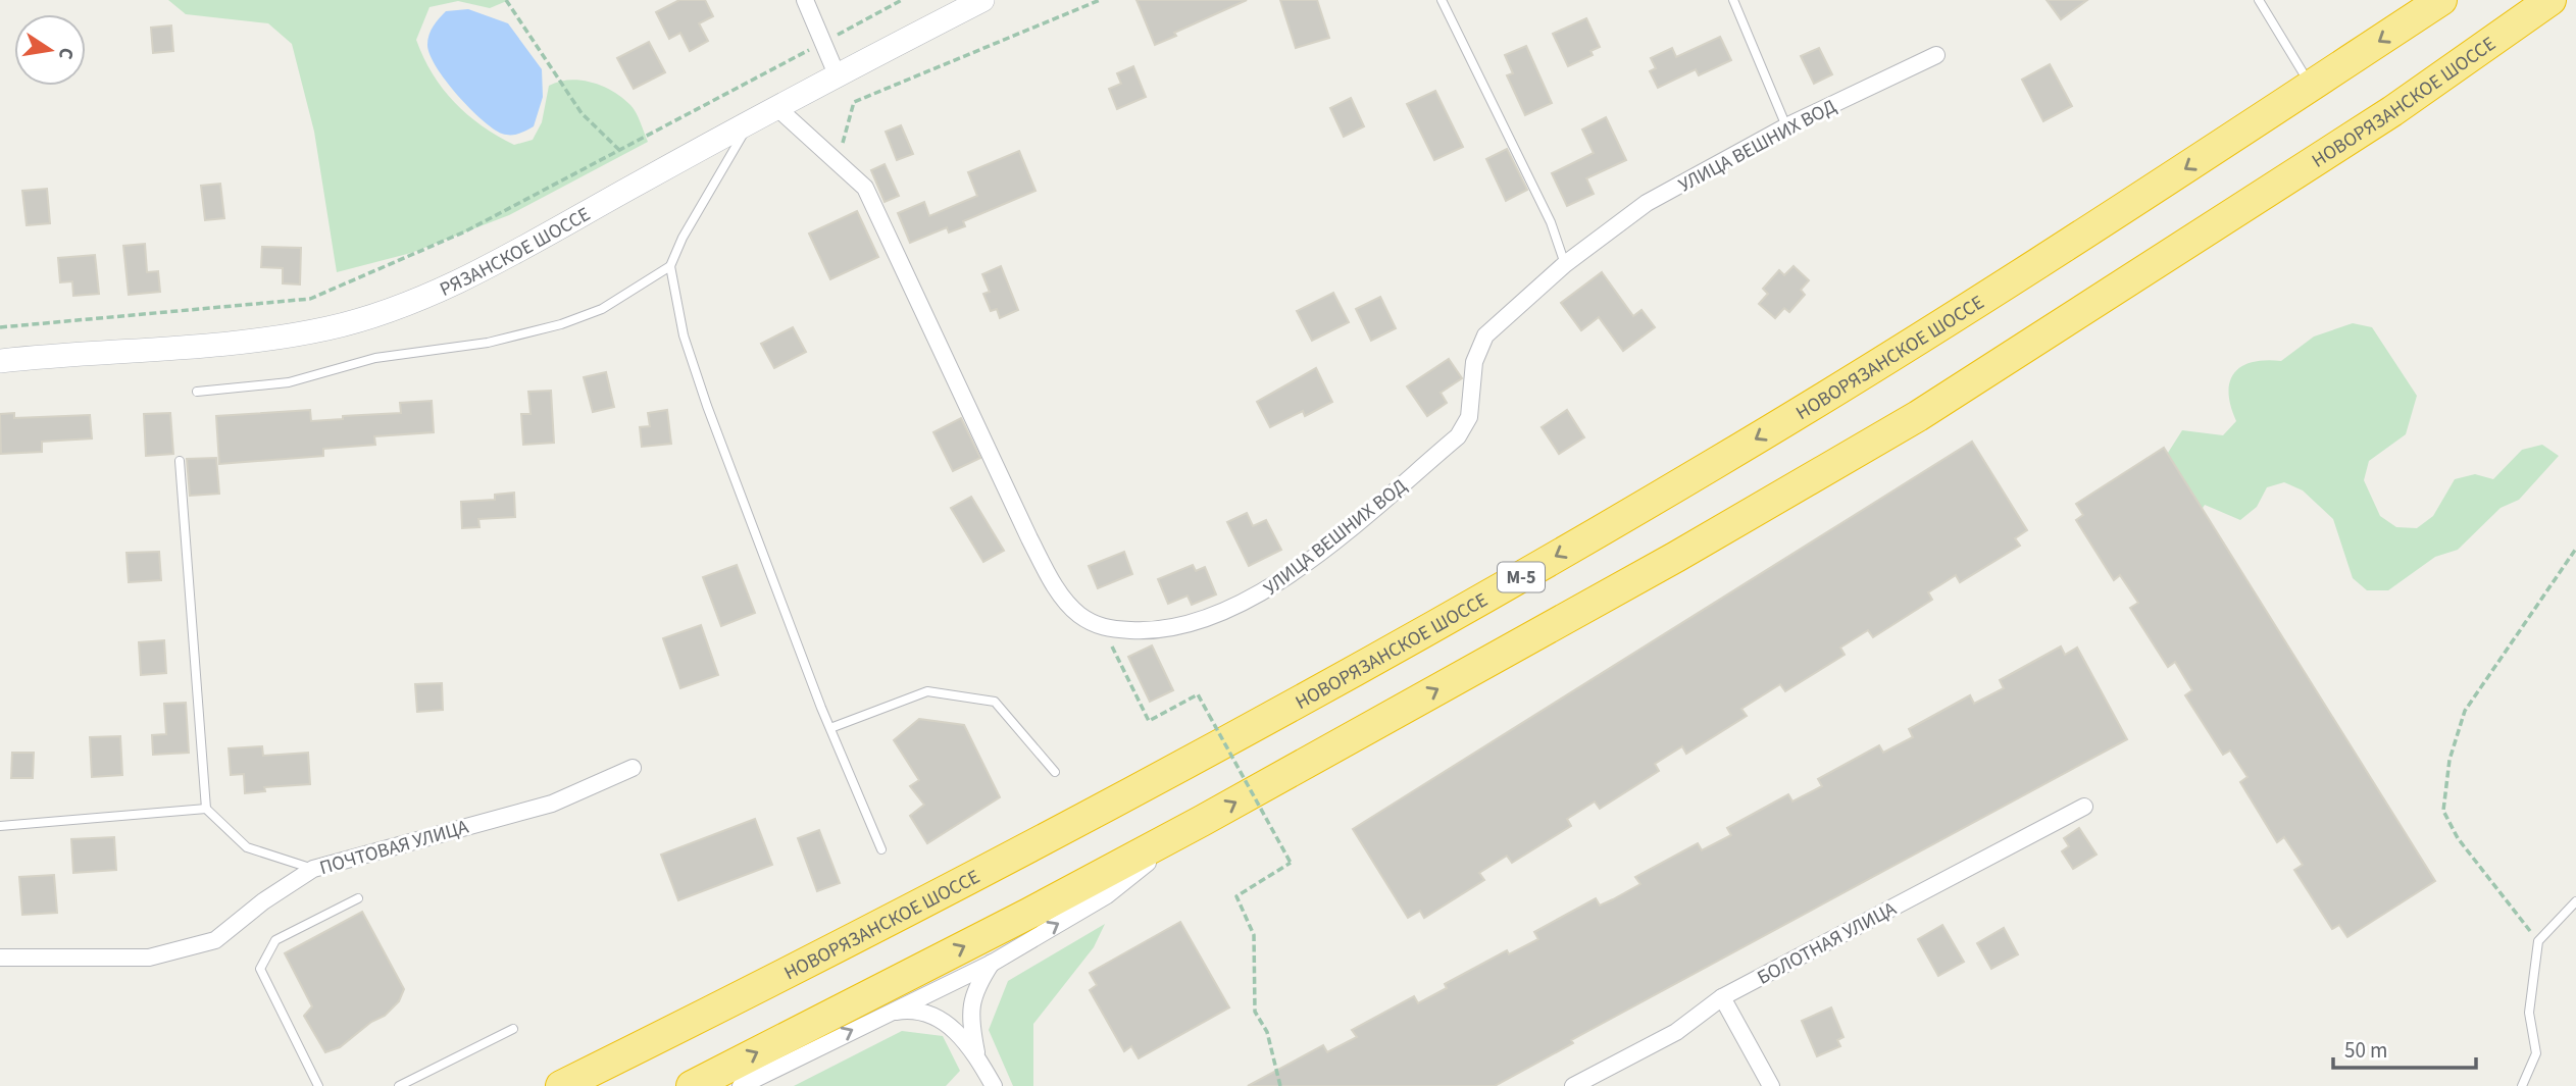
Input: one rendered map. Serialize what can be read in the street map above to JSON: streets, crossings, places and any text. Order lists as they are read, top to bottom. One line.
{"streets":{"highway":["НОВОРЯЗАНСКОЕ ШОССЕ","М-5"],"main road":["РЯЗАНСКОЕ ШОССЕ"],"street":["УЛИЦА ВЕШНИХ ВОД","ПОЧТОВАЯ УЛИЦА","БОЛОТНАЯ УЛИЦА"]},"crossings":[["УЛИЦА ВЕШНИХ ВОД","РЯЗАНСКОЕ ШОССЕ"]],"scale_bar":"50 m","north":"right"}
